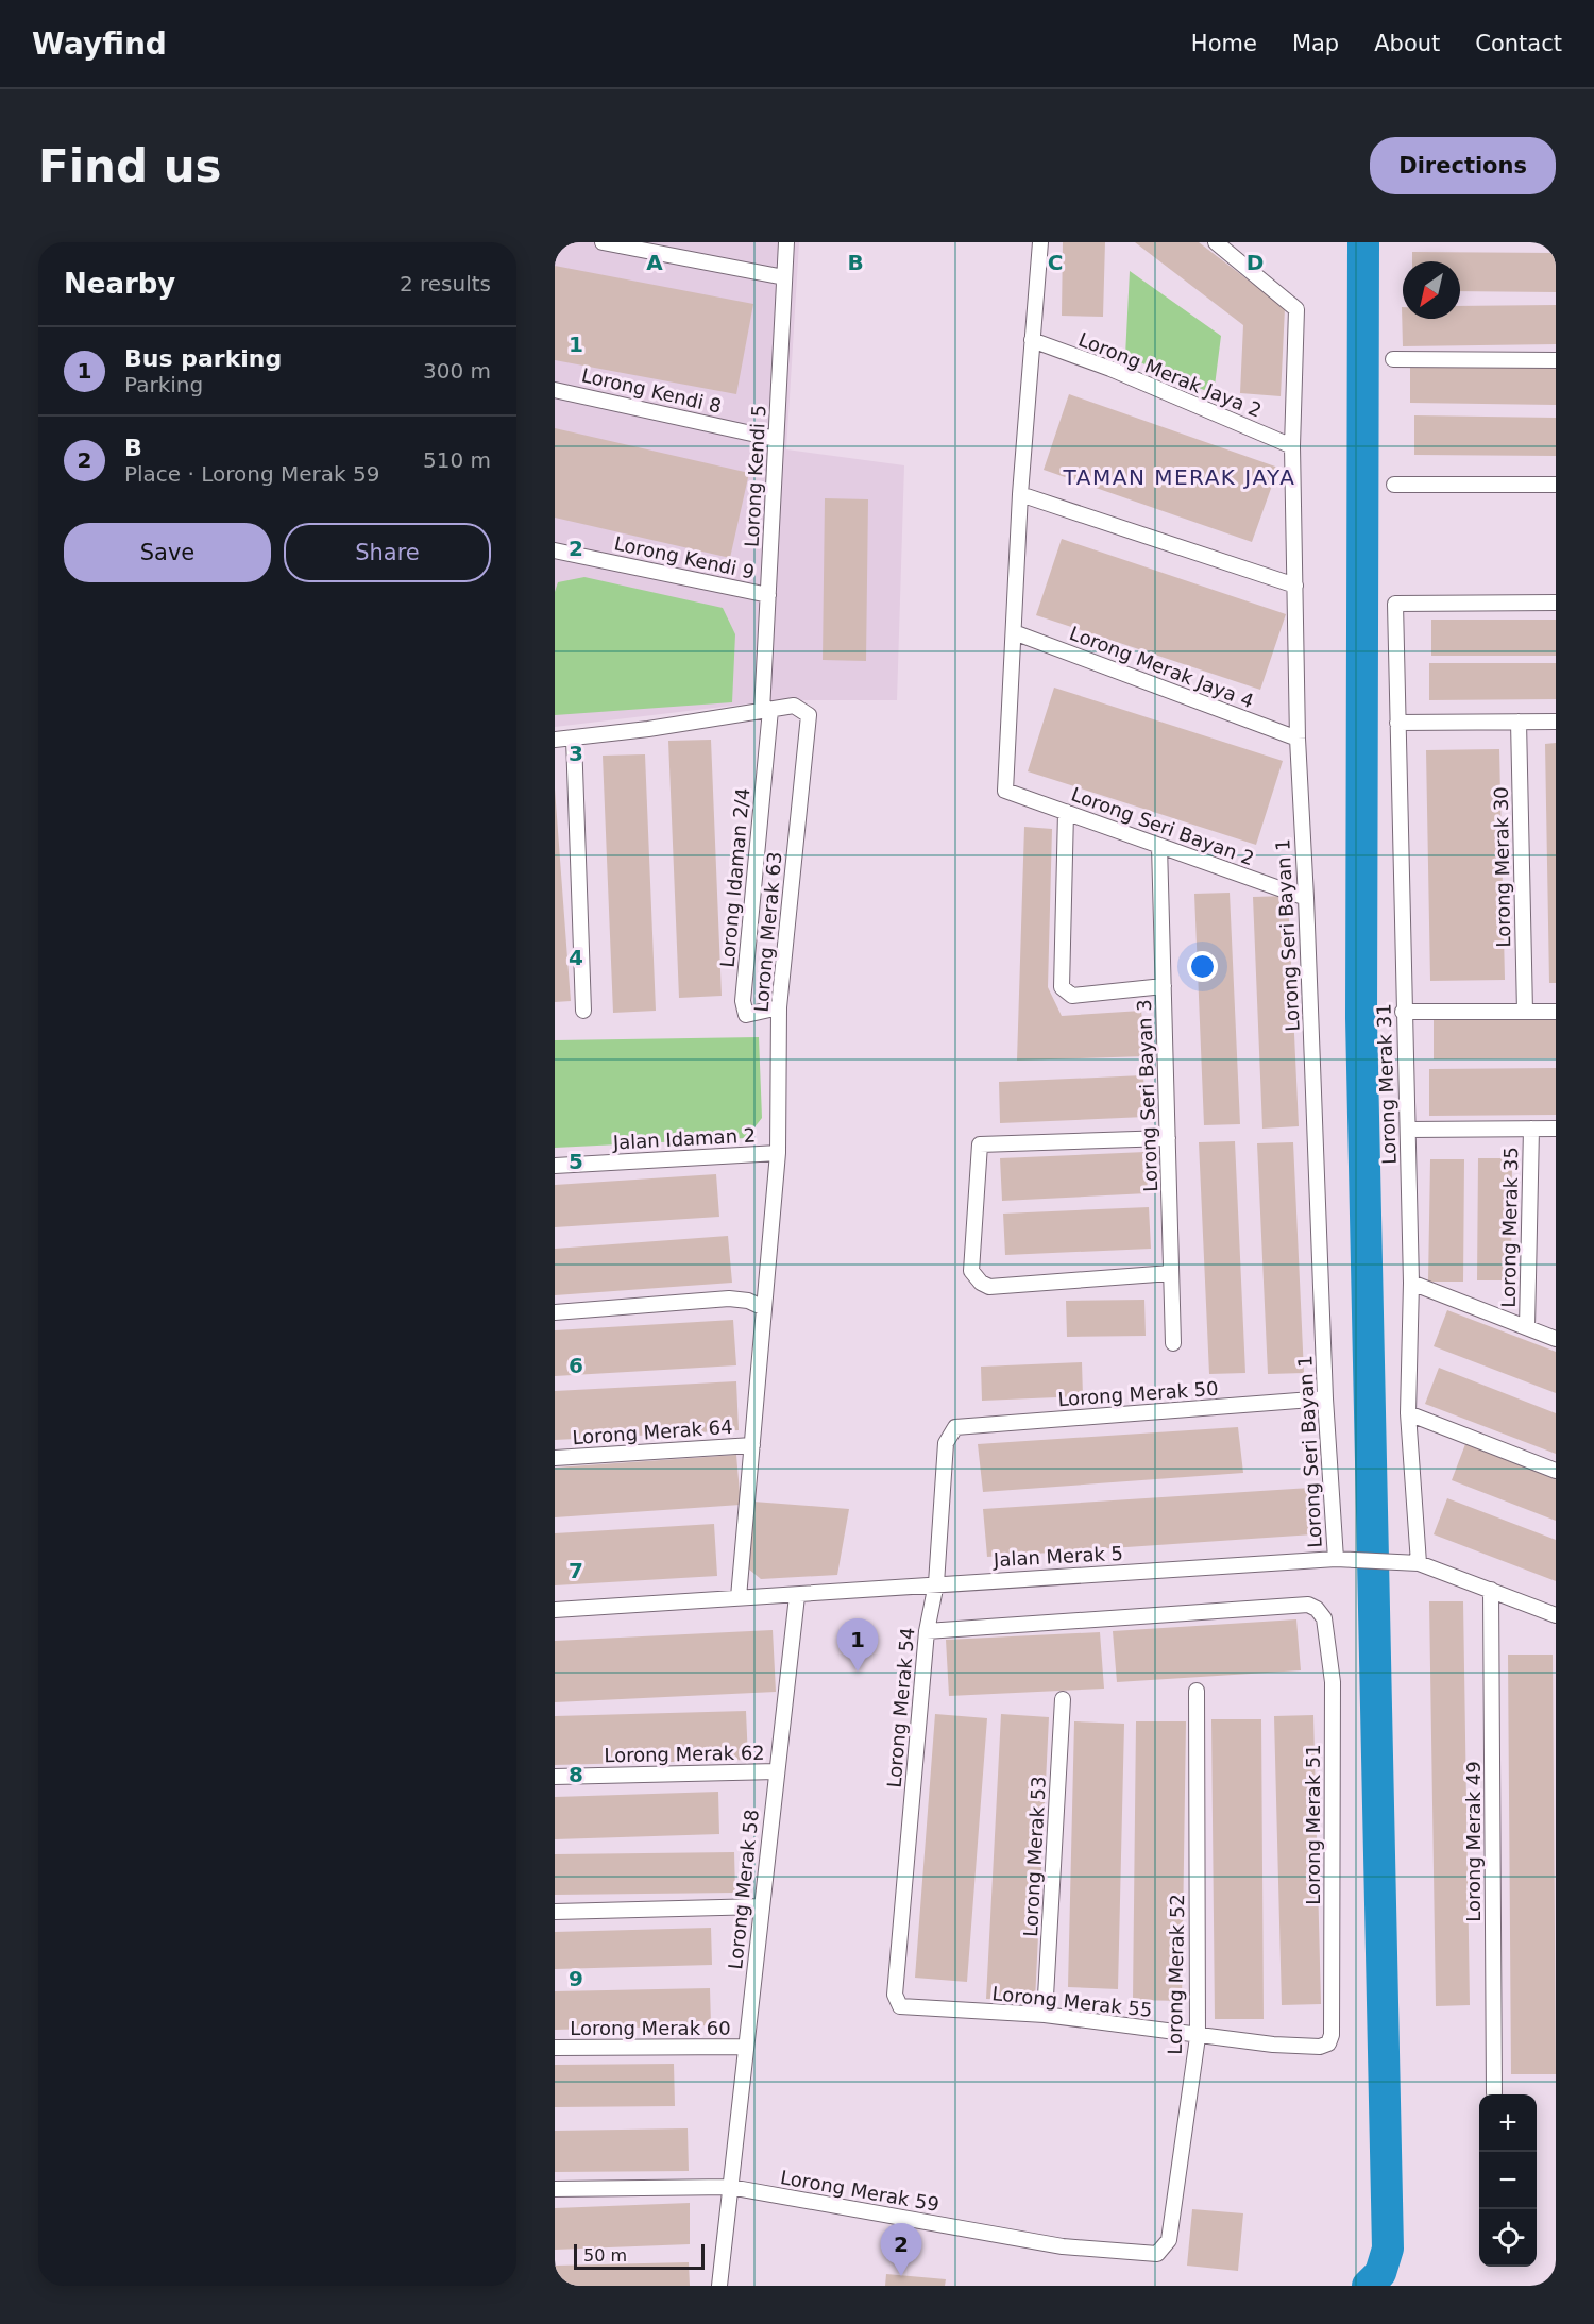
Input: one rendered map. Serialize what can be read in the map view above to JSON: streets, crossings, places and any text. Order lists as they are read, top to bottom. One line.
{"streets":{"street":["Lorong Merak Jaya 2","Lorong Kendi 8","Lorong Kendi 5","Lorong Kendi 9","Lorong Merak Jaya 4","Lorong Seri Bayan 2","Lorong Merak 30","Lorong Idaman 2/4","Lorong Merak 63","Lorong Seri Bayan 1","Lorong Merak 31","Lorong Seri Bayan 3","Jalan Idaman 2","Lorong Merak 35","Lorong Merak 50","Lorong Merak 64","Jalan Merak 5","Lorong Merak 54","Lorong Merak 62","Lorong Merak 51","Lorong Merak 49","Lorong Merak 53","Lorong Merak 58","Lorong Merak 52","Lorong Merak 55","Lorong Merak 60","Lorong Merak 59"]},"crossings":[["Lorong Merak Jaya 2","Lorong Seri Bayan 1"],["Lorong Kendi 8","Lorong Kendi 5"],["Lorong Kendi 5","Lorong Kendi 9"],["Lorong Kendi 5","Lorong Idaman 2/4"],["Lorong Kendi 5","Lorong Merak 63"],["Lorong Merak Jaya 4","Lorong Seri Bayan 2"],["Lorong Merak Jaya 4","Lorong Seri Bayan 1"],["Lorong Seri Bayan 2","Lorong Seri Bayan 1"],["Lorong Seri Bayan 2","Lorong Seri Bayan 3"],["Lorong Idaman 2/4","Lorong Merak 63"],["Lorong Merak 63","Jalan Idaman 2"],["Lorong Merak 63","Lorong Merak 64"],["Lorong Merak 63","Jalan Merak 5"],["Lorong Seri Bayan 1","Lorong Merak 50"],["Lorong Seri Bayan 1","Jalan Merak 5"],["Lorong Merak 31","Jalan Merak 5"],["Lorong Merak 50","Lorong Merak 54"],["Jalan Merak 5","Lorong Merak 54"],["Jalan Merak 5","Lorong Merak 49"],["Jalan Merak 5","Lorong Merak 58"],["Lorong Merak 54","Lorong Merak 51"],["Lorong Merak 54","Lorong Merak 55"],["Lorong Merak 62","Lorong Merak 58"],["Lorong Merak 51","Lorong Merak 55"],["Lorong Merak 53","Lorong Merak 55"],["Lorong Merak 58","Lorong Merak 60"],["Lorong Merak 58","Lorong Merak 59"],["Lorong Merak 52","Lorong Merak 55"],["Lorong Merak 52","Lorong Merak 59"]],"districts":["TAMAN MERAK JAYA"],"scale_bar":"50 m","north":"bottom left","page":{"header":"Wayfind","nav":["Home","Map","About","Contact"],"buttons":["Directions",["Save","Share"]],"title":"Find us","heading":["Nearby","2 results"],"list":[{"mark":"1","name":"Bus parking","note":"Parking","value":"300 m"},{"mark":"2","name":"B","note":"Place · Lorong Merak 59","value":"510 m"}],"pins":["1","2"],"map_buttons":["+","−"],"scale":"50 m"},"grid":{"columns":["A","B","C","D"],"rows":["1","2","3","4","5","6","7","8","9"]}}
